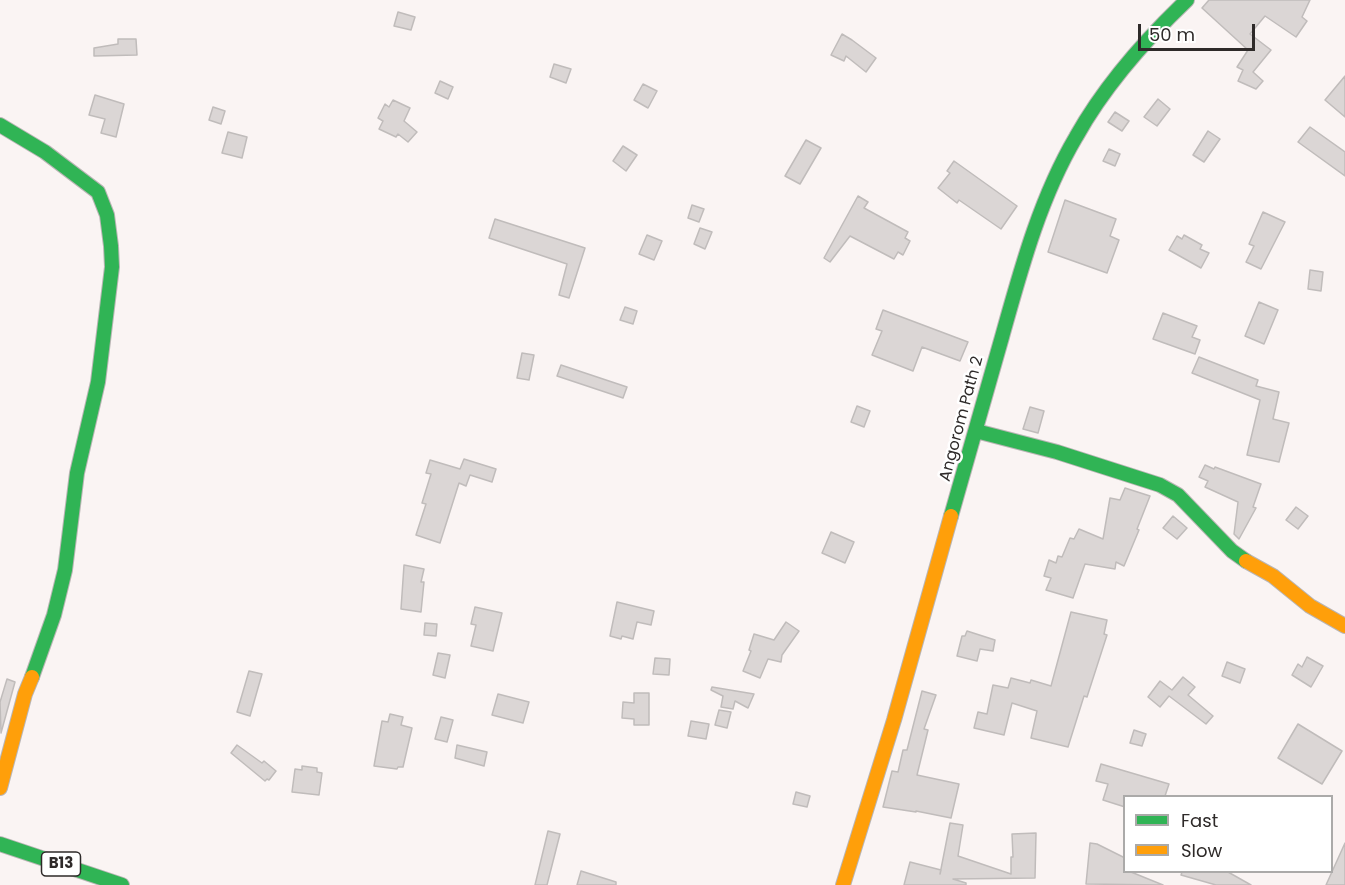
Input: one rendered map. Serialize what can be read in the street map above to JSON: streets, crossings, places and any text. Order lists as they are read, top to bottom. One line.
{"streets":{"main road":["Angorom Path 2","B13"]},"legend":["Fast","Slow"],"scale_bar":"50 m"}
